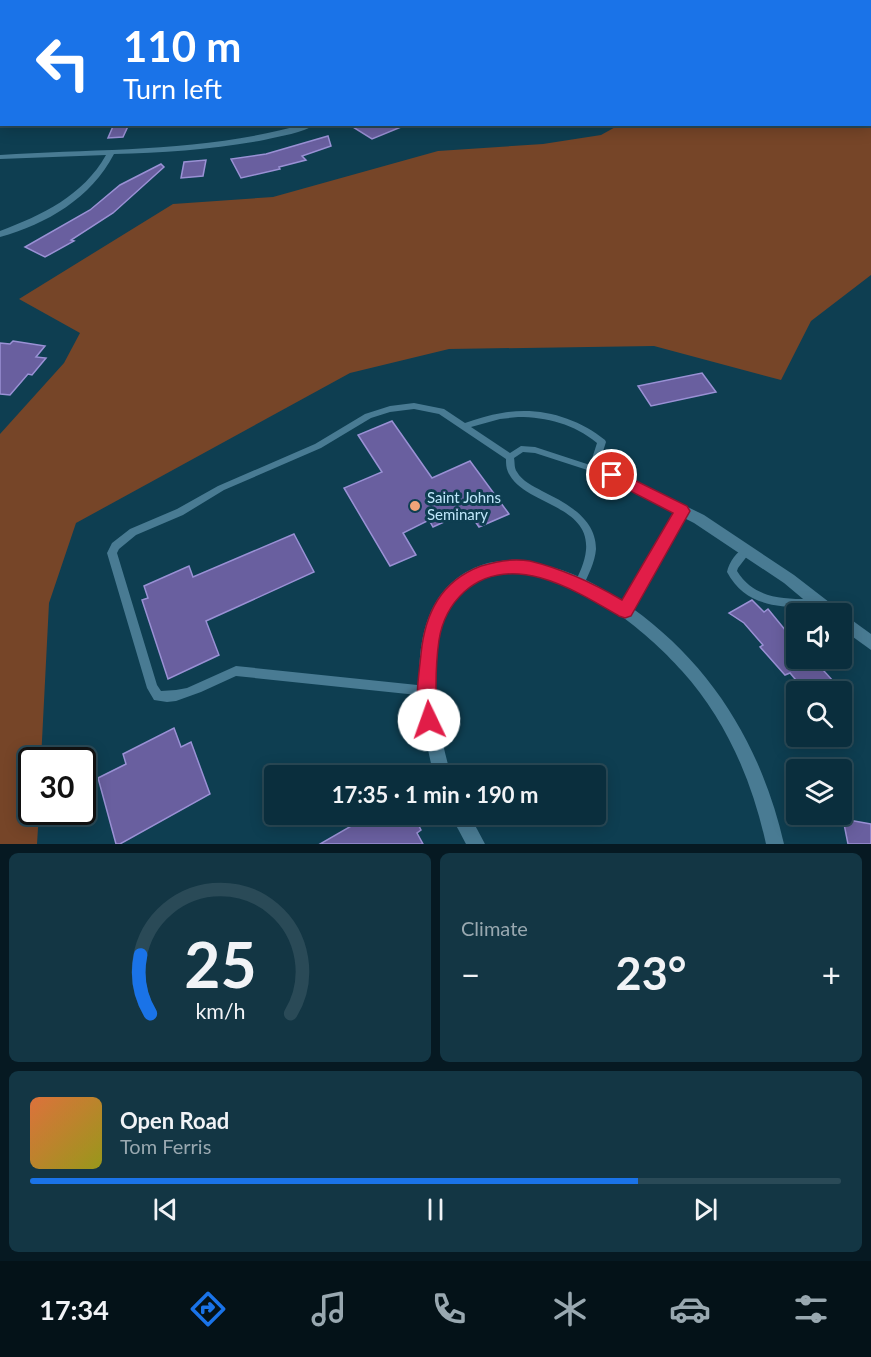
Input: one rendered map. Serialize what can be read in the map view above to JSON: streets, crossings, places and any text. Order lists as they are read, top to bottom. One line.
{"places":["Saint Johns Seminary"],"page":{"turn":["110 m","Turn left"],"limit":"30","trip":"17:35 · 1 min · 190 m","tile":"Climate","heat":["−","23°","+"],"song":["Open Road","Tom Ferris"],"tabs":"17:34","gauge":["25","km/h"]}}
